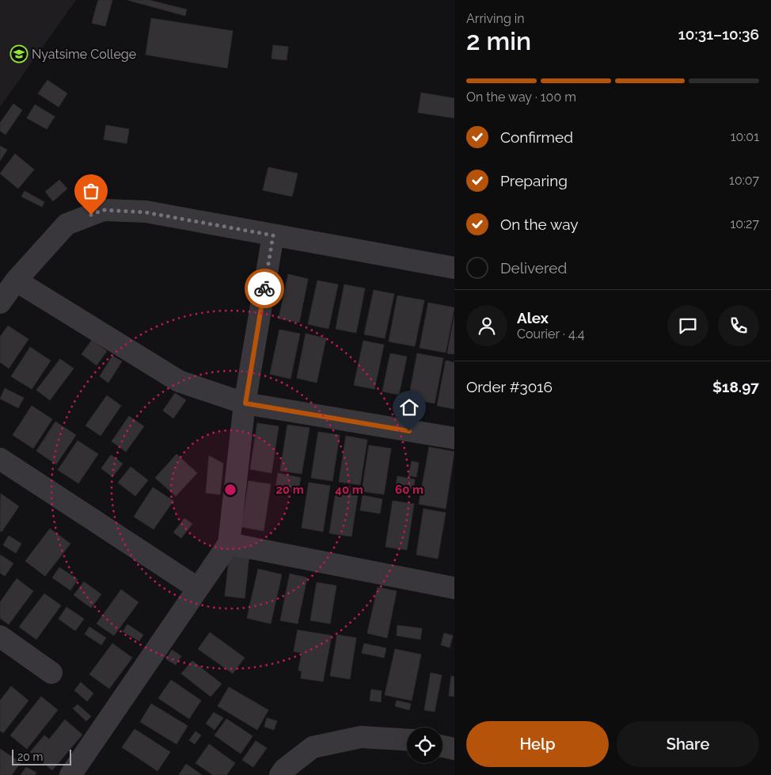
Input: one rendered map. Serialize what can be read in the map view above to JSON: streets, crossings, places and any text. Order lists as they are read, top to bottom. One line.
{"places":{"school or university":["Nyatsime College"]},"scale_bar":"20 m","page":{"heading":["2 min","Arriving in","10:31–10:36"],"panel":["Alex","Courier · 4.4","Order #3016","$18.97"],"bar":"On the way · 100 m","list":[["Confirmed","10:01"],["Preparing","10:07"],["On the way","10:27"],"Delivered"],"buttons":["Help","Share"],"scale":"20 m"},"rings":["20 m","40 m","60 m"]}
